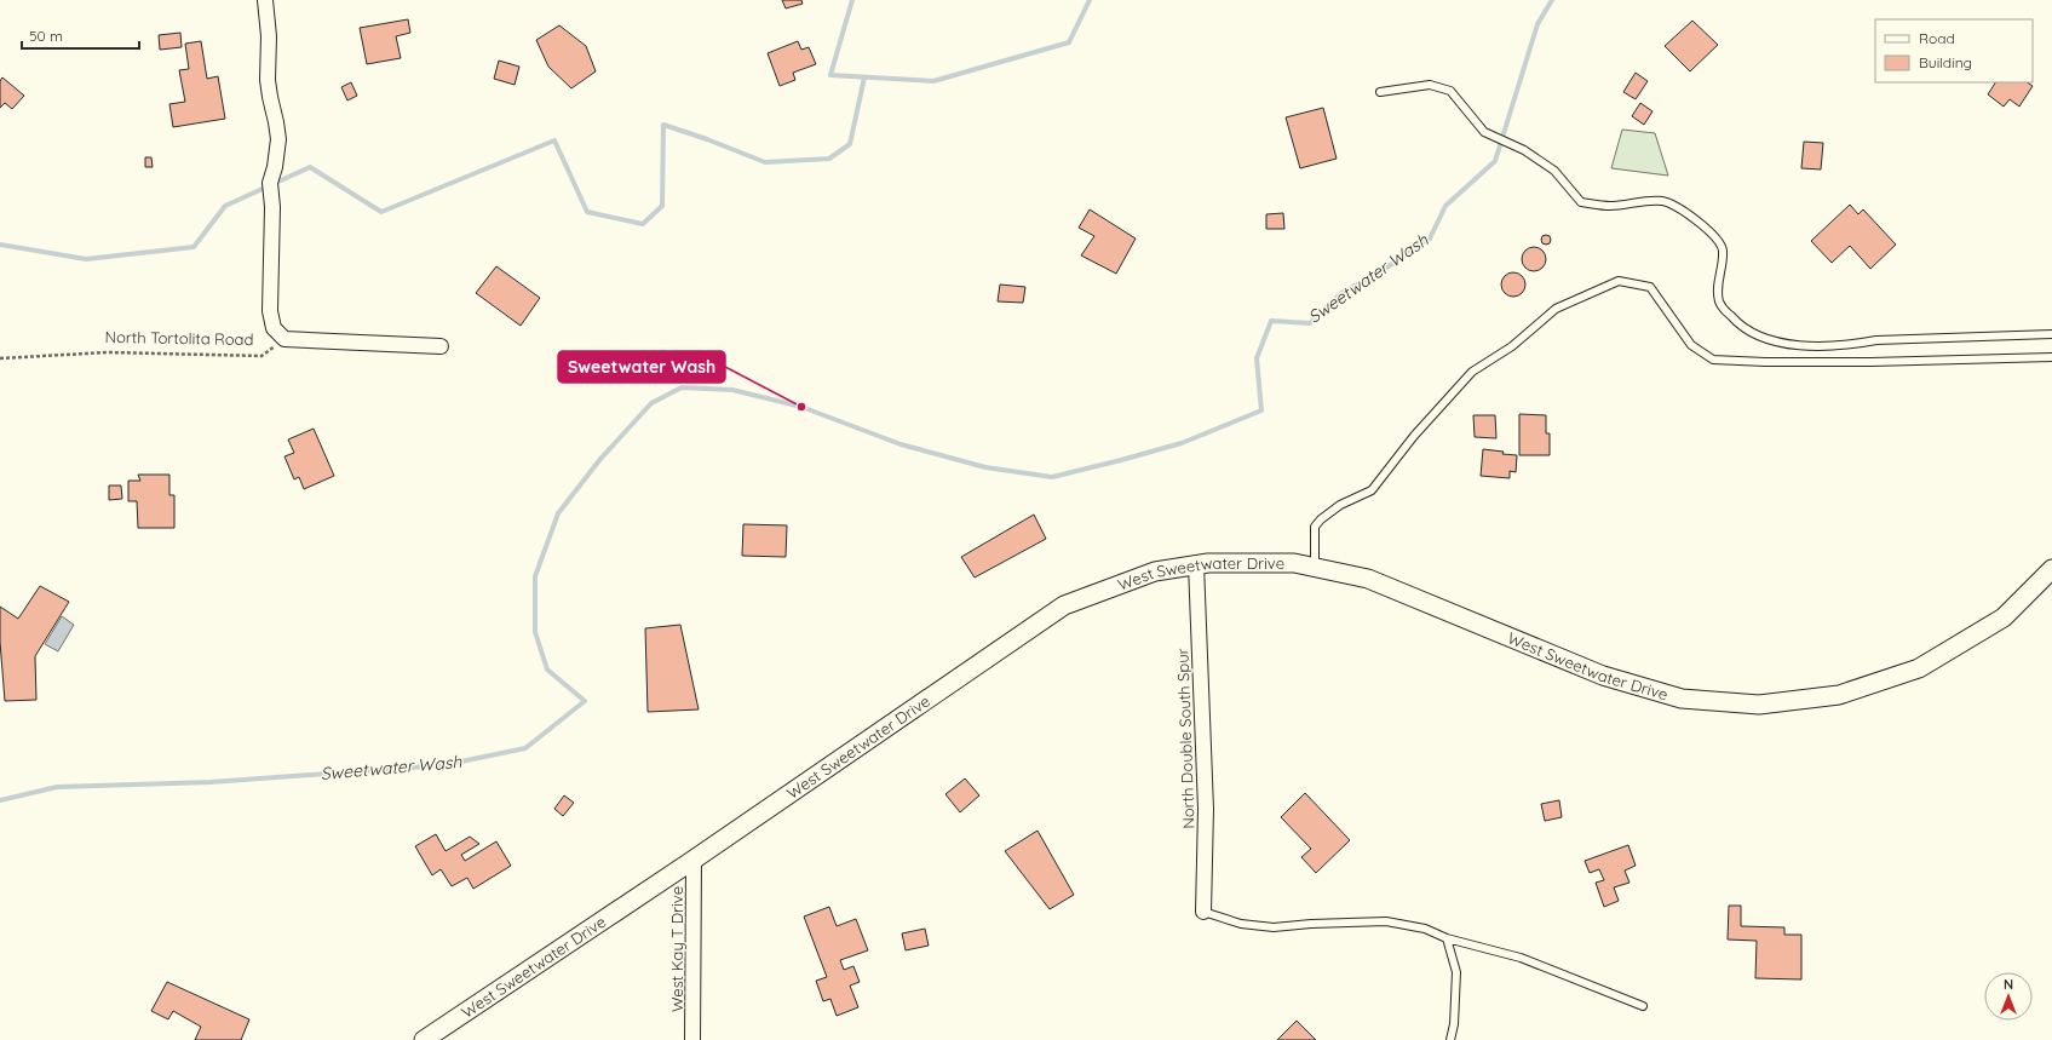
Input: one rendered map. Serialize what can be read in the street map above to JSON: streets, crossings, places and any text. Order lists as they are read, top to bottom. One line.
{"streets":{"street":["West Sweetwater Drive","North Double South Spur","West Kay T Drive"],"path":["North Tortolita Road"]},"crossings":[["West Sweetwater Drive","North Double South Spur"],["West Sweetwater Drive","West Kay T Drive"]],"water":["Sweetwater Wash"],"places":["Sweetwater Wash"],"legend":["Road","Building"],"scale_bar":"50 m","north":"top"}
